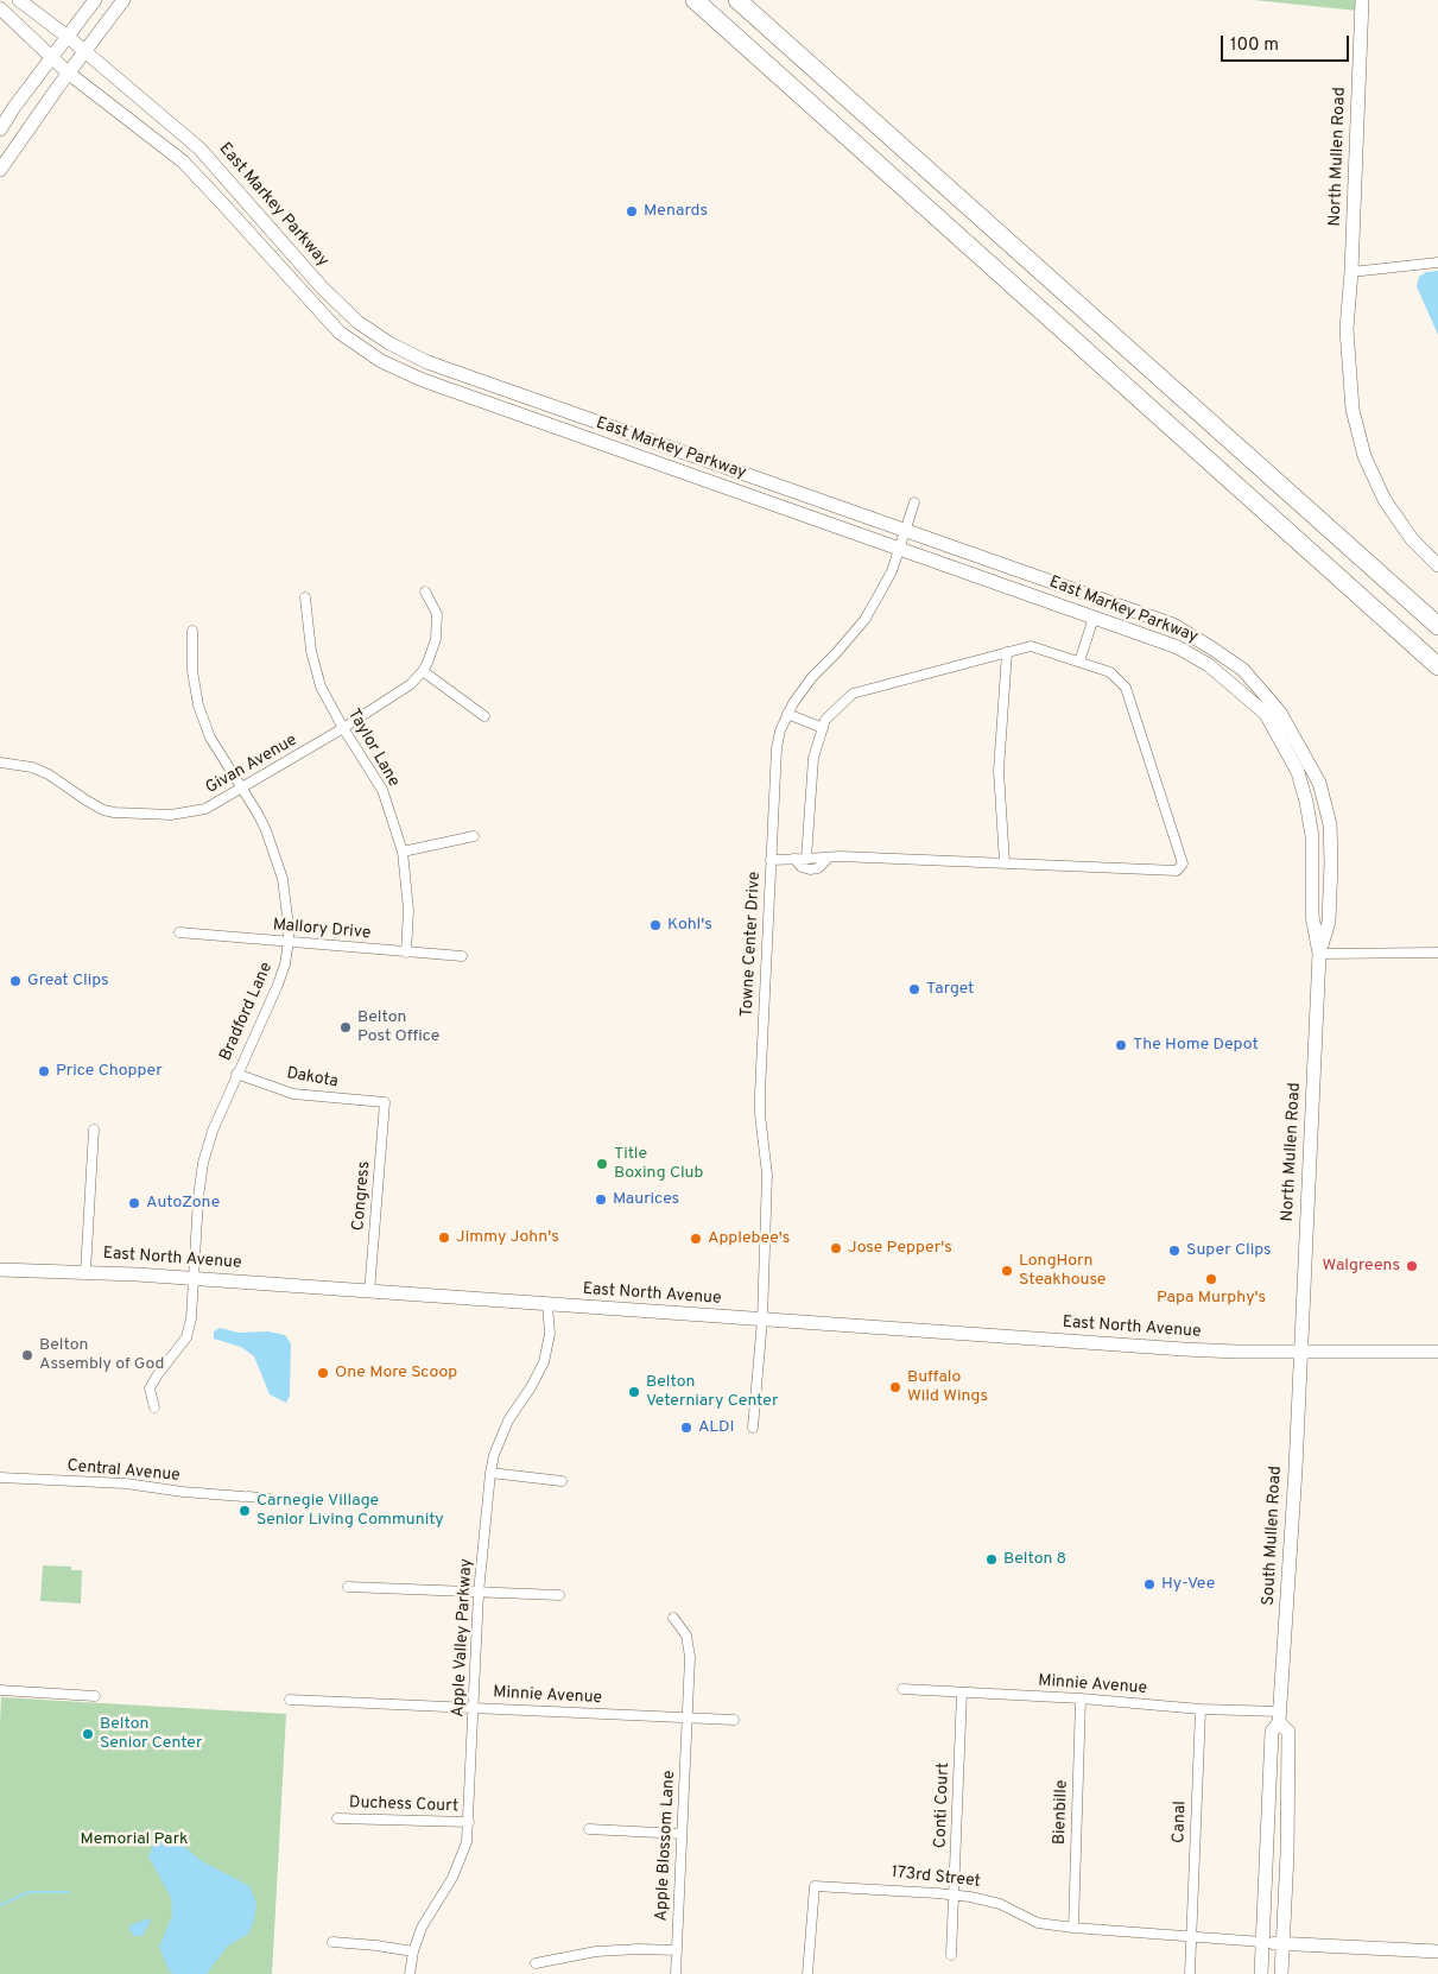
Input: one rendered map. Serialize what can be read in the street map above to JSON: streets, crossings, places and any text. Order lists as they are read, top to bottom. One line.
{"streets":{"street":["North Mullen Road","East Markey Parkway","Taylor Lane","Givan Avenue","Mallory Drive","Towne Center Drive","Bradford Lane","Dakota","Congress","East North Avenue","Central Avenue","South Mullen Road","Apple Valley Parkway","Minnie Avenue","Duchess Court","Conti Court","Bienbille","Canal","Apple Blossom Lane","173rd Street"]},"crossings":[["North Mullen Road","East Markey Parkway"],["North Mullen Road","East North Avenue"],["North Mullen Road","South Mullen Road"],["East Markey Parkway","Towne Center Drive"],["Taylor Lane","Givan Avenue"],["Taylor Lane","Mallory Drive"],["Givan Avenue","Bradford Lane"],["Mallory Drive","Bradford Lane"],["Towne Center Drive","East North Avenue"],["Bradford Lane","Dakota"],["Bradford Lane","East North Avenue"],["Dakota","Congress"],["Congress","East North Avenue"],["East North Avenue","South Mullen Road"],["East North Avenue","Apple Valley Parkway"],["South Mullen Road","Minnie Avenue"],["South Mullen Road","173rd Street"],["Apple Valley Parkway","Minnie Avenue"],["Apple Valley Parkway","Duchess Court"],["Minnie Avenue","Conti Court"],["Minnie Avenue","Bienbille"],["Minnie Avenue","Canal"],["Minnie Avenue","Apple Blossom Lane"],["Conti Court","173rd Street"],["Bienbille","173rd Street"],["Canal","173rd Street"]],"parks":["Memorial Park"],"places":["Menards","Kohl's","Great Clips","Target","Belton Post Office","The Home Depot","Price Chopper","Title Boxing Club","Maurices","AutoZone","Jimmy John's","Applebee's","Jose Pepper's","Super Clips","Walgreens","LongHorn Steakhouse","Papa Murphy's","Belton Assembly of God","One More Scoop","Buffalo Wild Wings","Belton Veterniary Center","ALDI","Carnegie Village Senior Living Community","Belton 8","Hy-Vee","Belton Senior Center"],"scale_bar":"100 m"}
